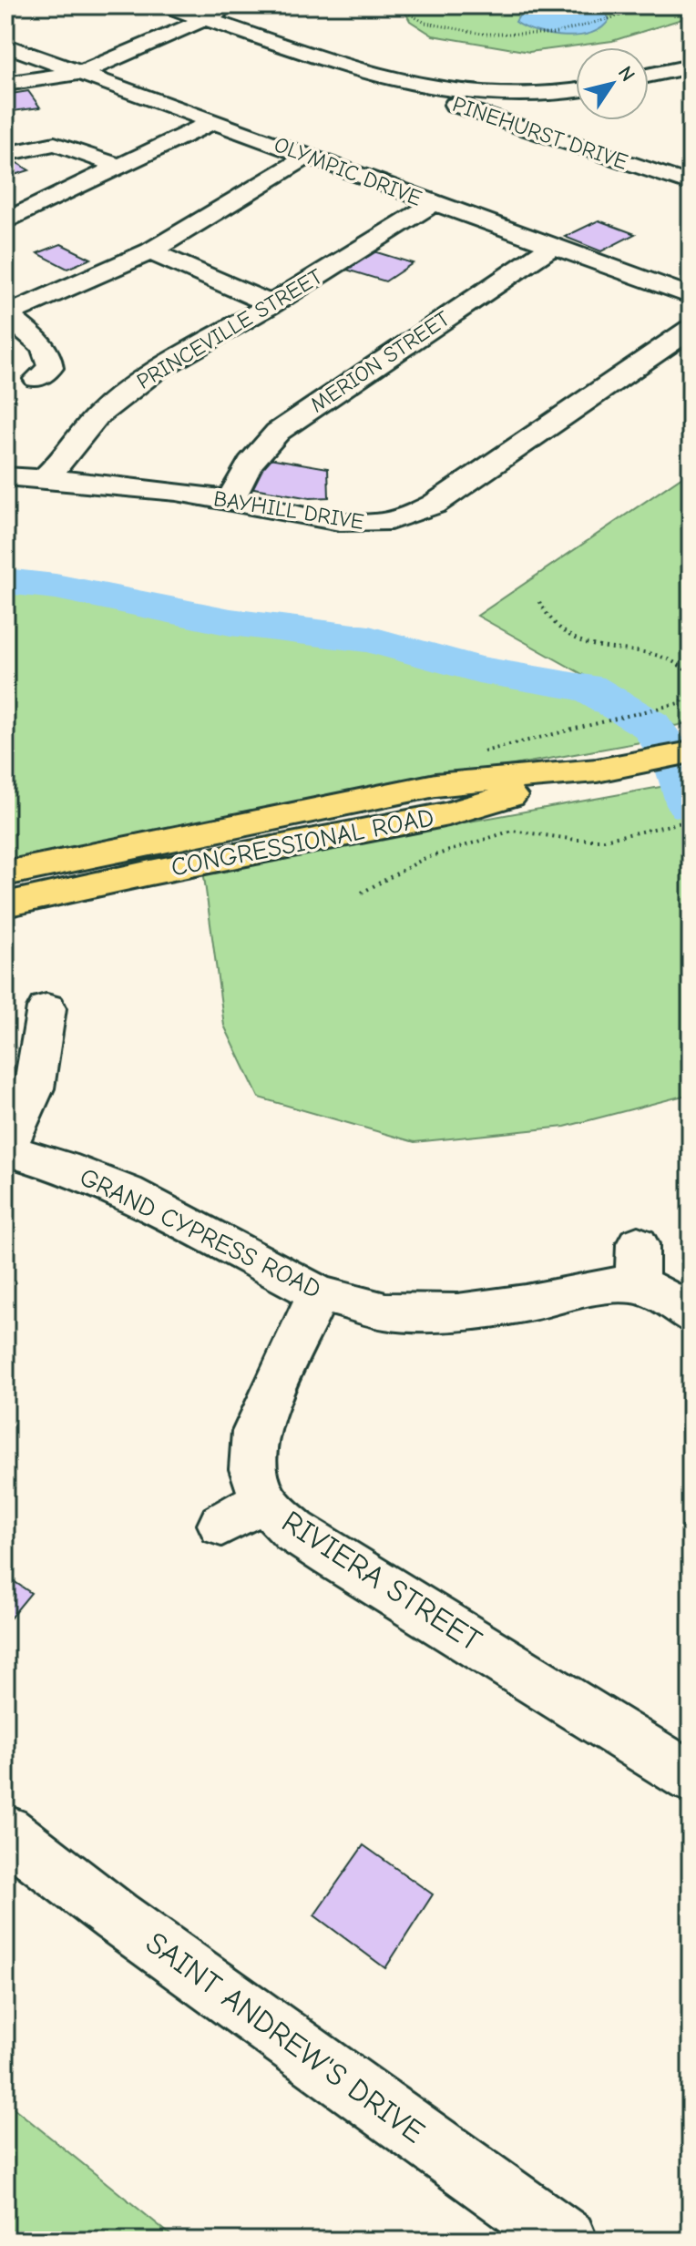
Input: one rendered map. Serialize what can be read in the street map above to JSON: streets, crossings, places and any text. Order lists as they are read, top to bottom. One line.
{"streets":{"main road":["CONGRESSIONAL ROAD"],"street":["PINEHURST DRIVE","OLYMPIC DRIVE","PRINCEVILLE STREET","MERION STREET","BAYHILL DRIVE","GRAND CYPRESS ROAD","RIVIERA STREET","SAINT ANDREW'S DRIVE"]},"crossings":[["OLYMPIC DRIVE","PRINCEVILLE STREET"],["OLYMPIC DRIVE","MERION STREET"],["PRINCEVILLE STREET","BAYHILL DRIVE"],["MERION STREET","BAYHILL DRIVE"],["GRAND CYPRESS ROAD","RIVIERA STREET"]],"north":"top right"}
